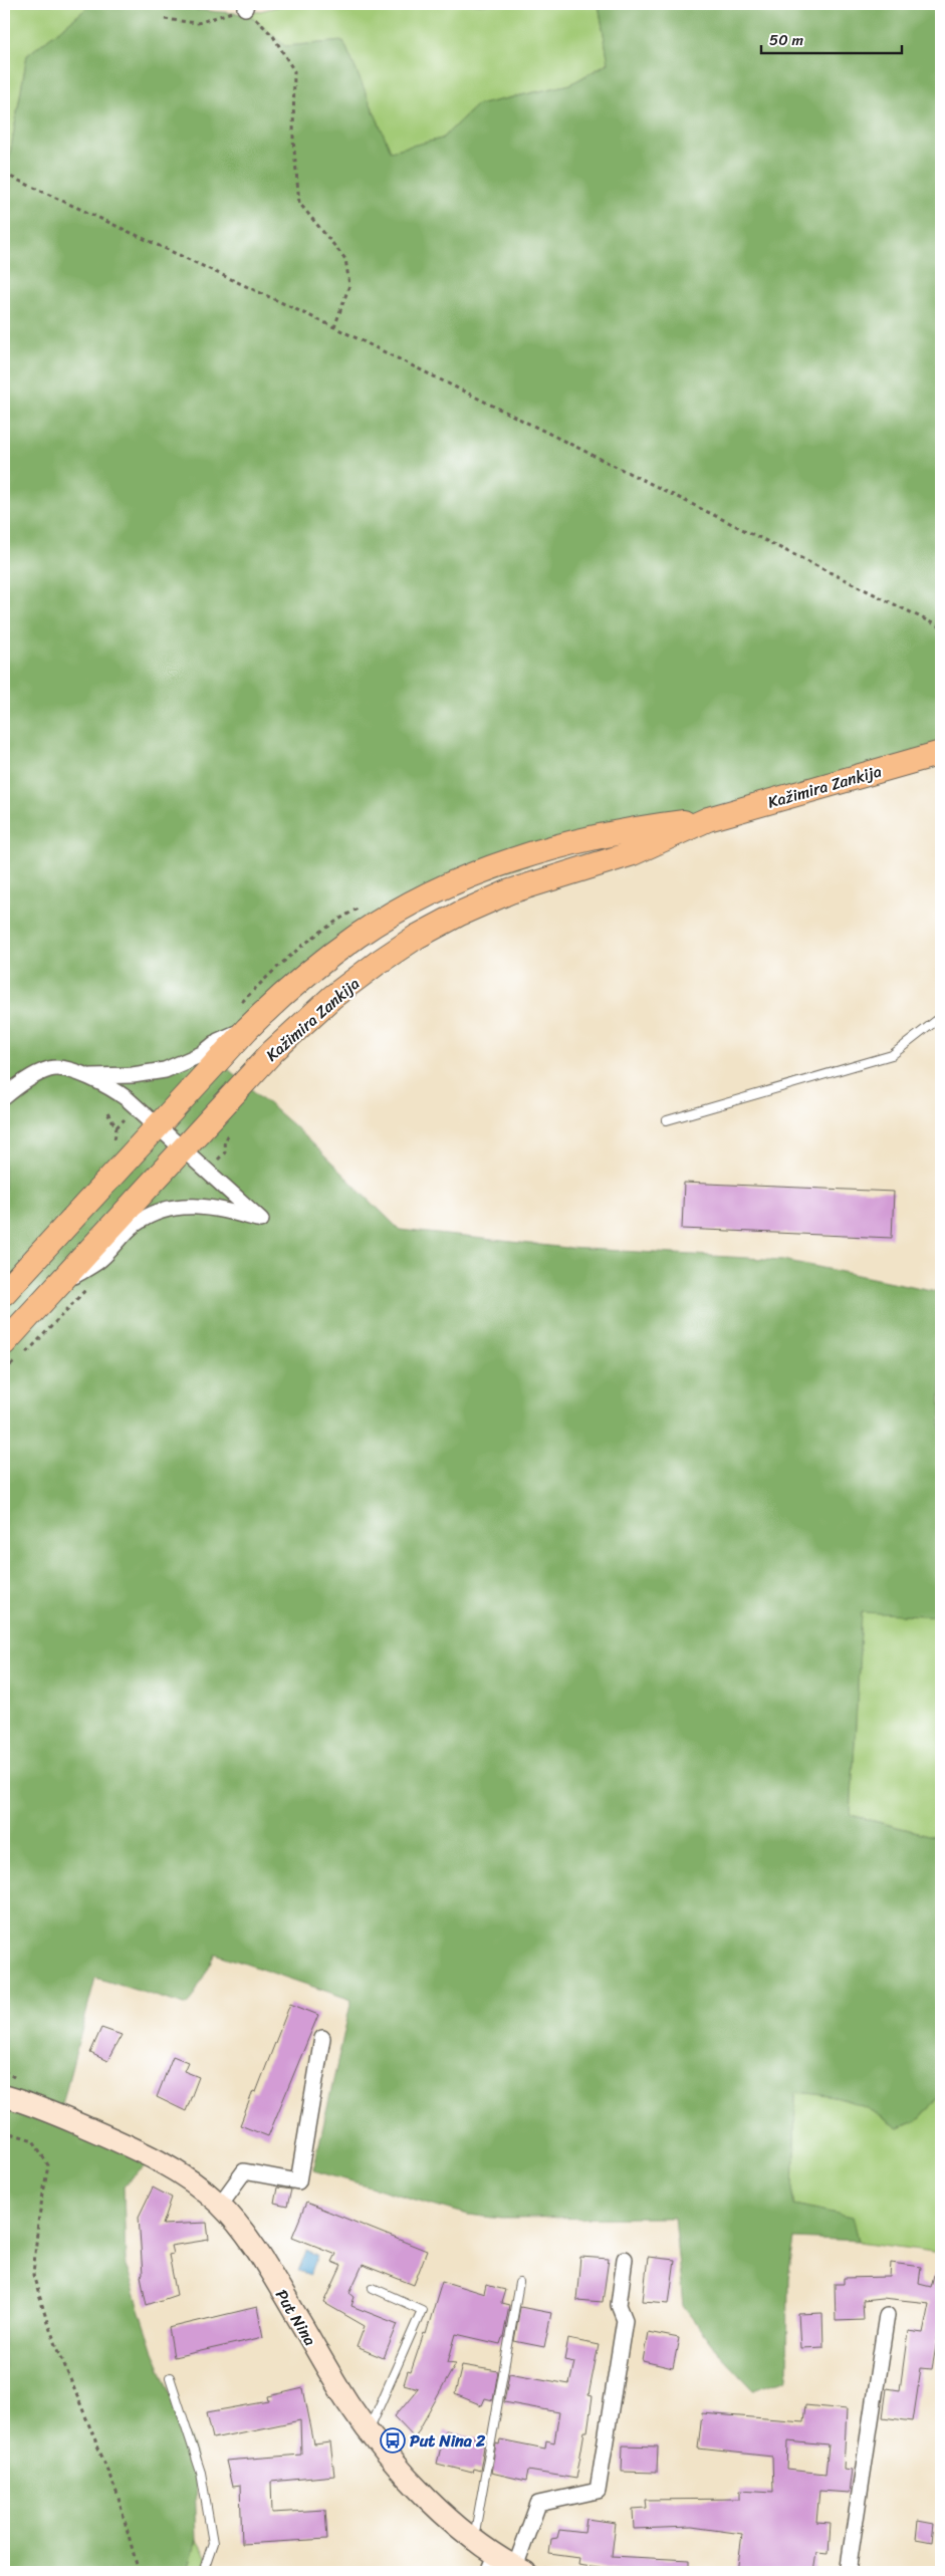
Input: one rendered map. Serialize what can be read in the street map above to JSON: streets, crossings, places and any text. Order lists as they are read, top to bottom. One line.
{"streets":{"main road":["Kažimira Zankija","Put Nina"]},"places":{"bus stop":["Put Nina 2"]},"scale_bar":"50 m"}
